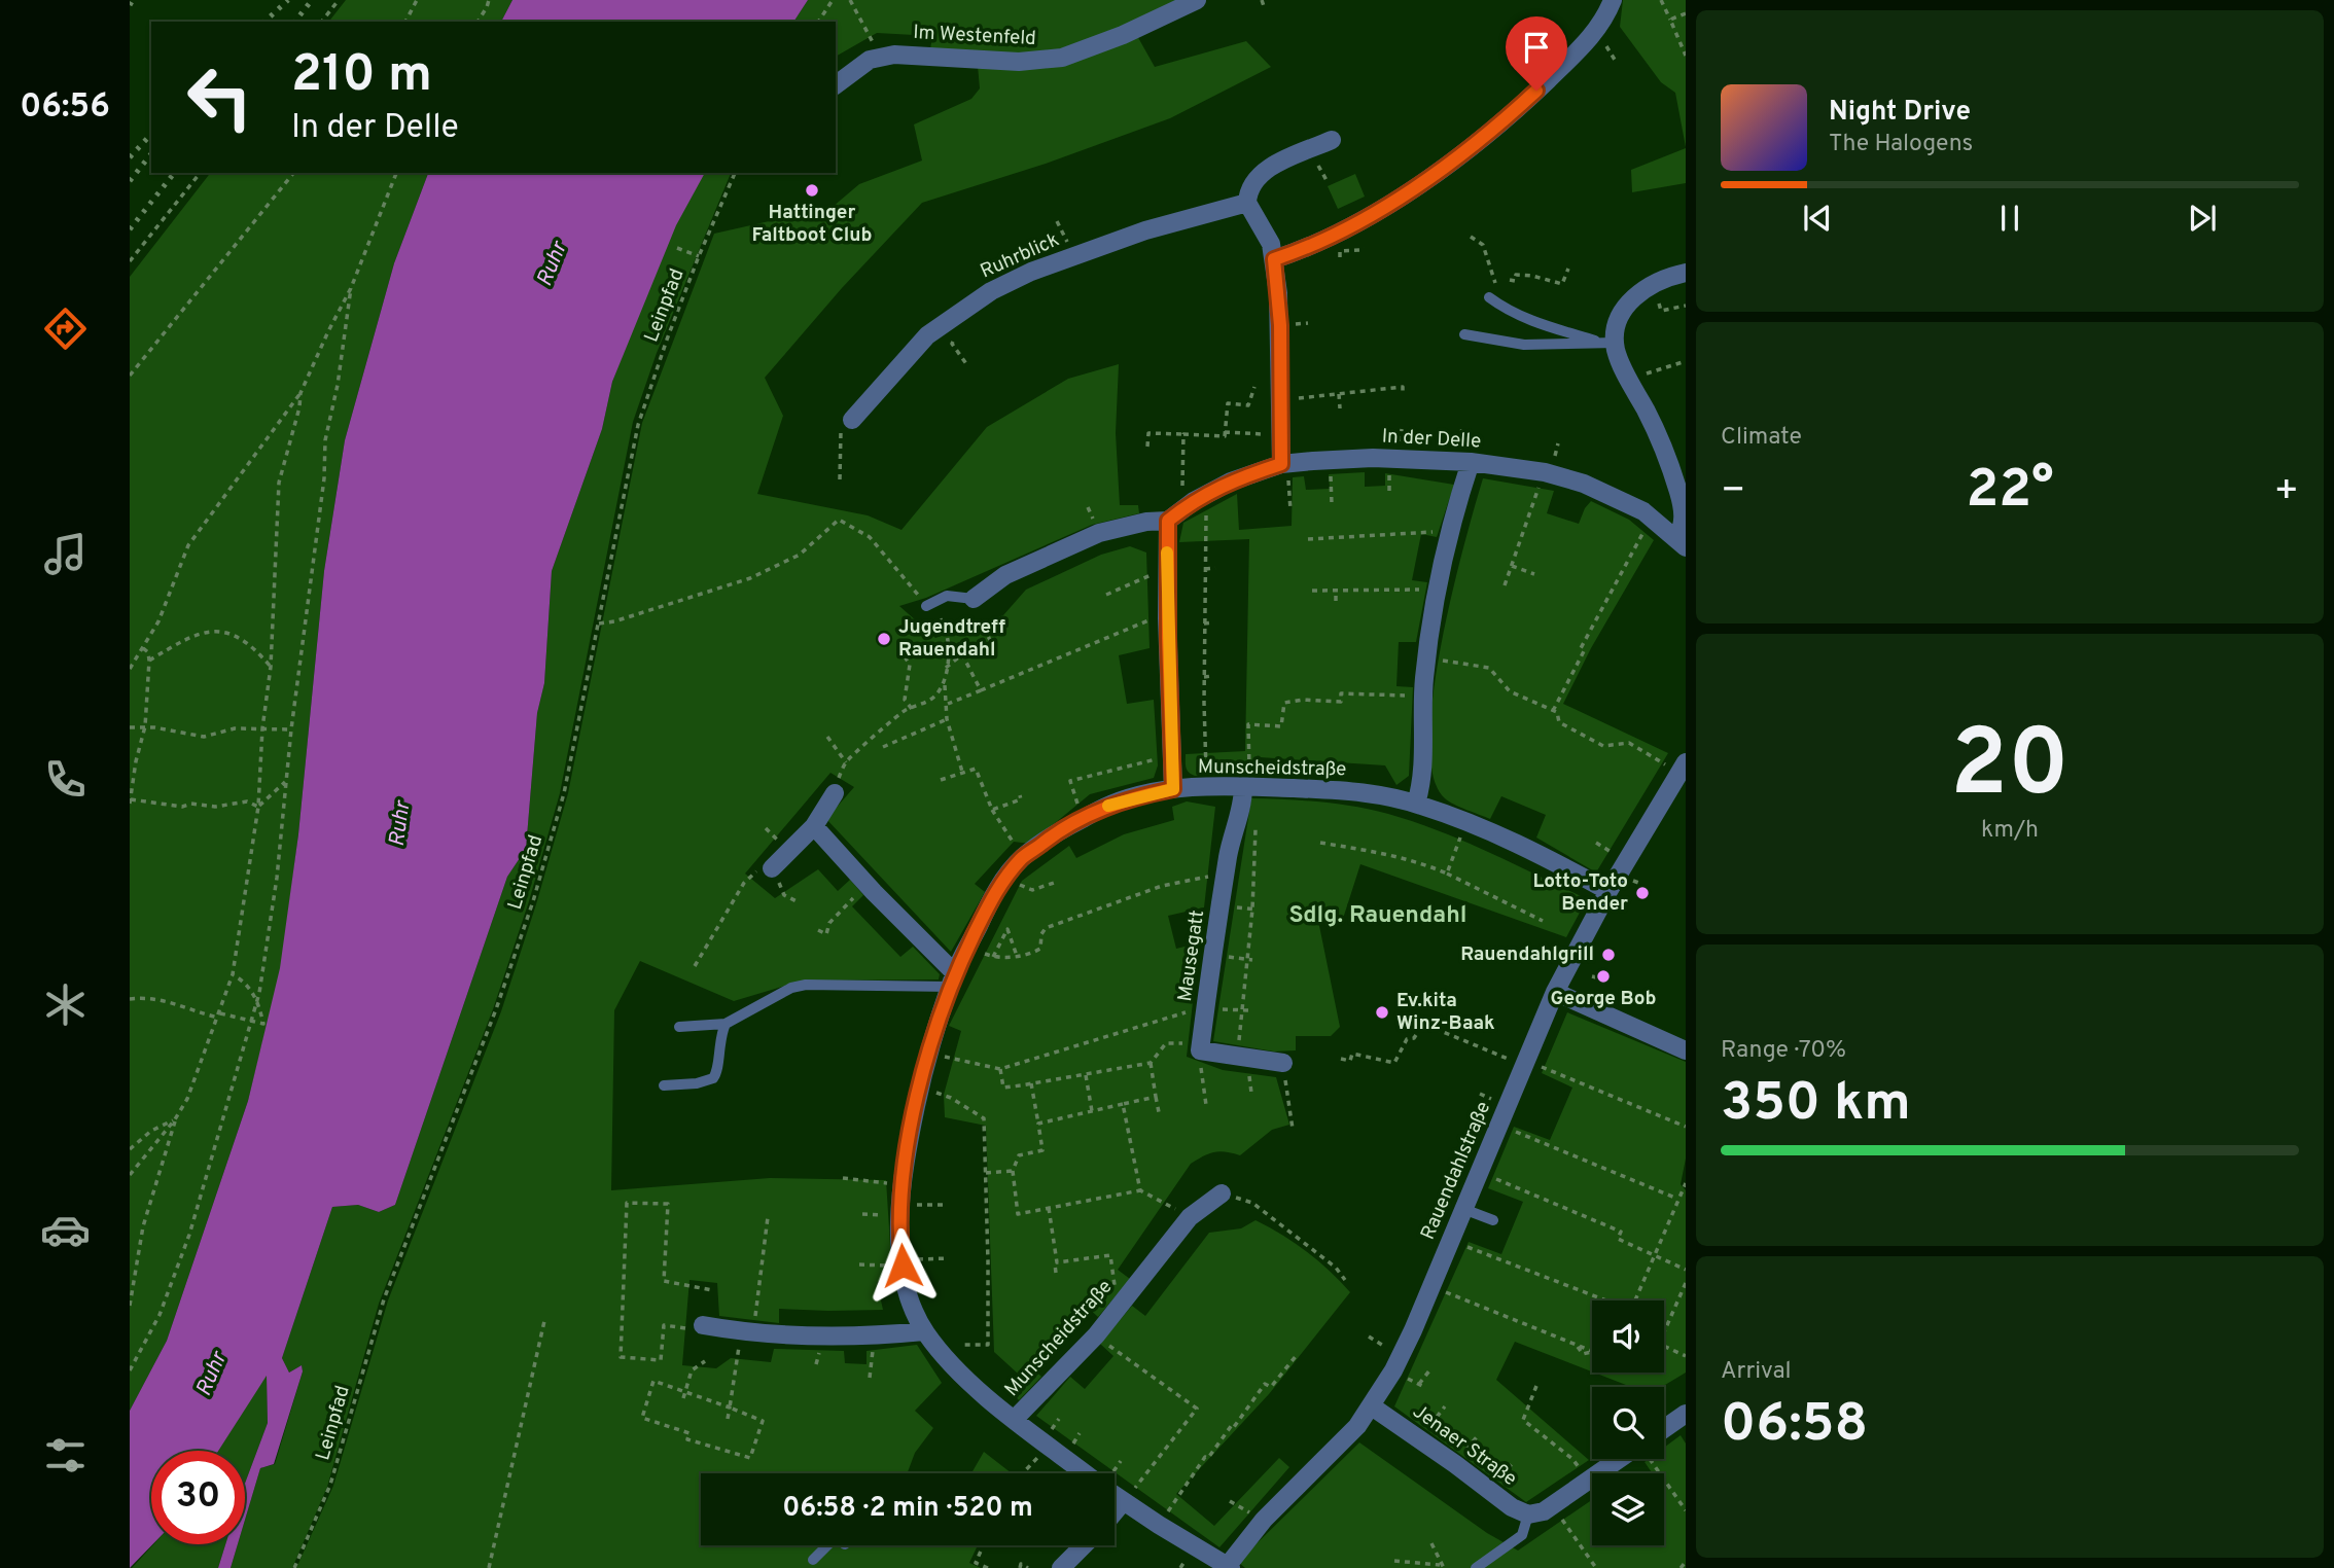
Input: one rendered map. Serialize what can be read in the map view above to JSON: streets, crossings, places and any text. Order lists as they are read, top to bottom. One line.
{"streets":{"street":["Im Westenfeld","Ruhrblick","In der Delle","Munscheidstraße","Mausegatt","Rauendahlstraße","Jenaer Straße"],"path":["Leinpfad"]},"crossings":[["Munscheidstraße","Mausegatt"],["Munscheidstraße","Rauendahlstraße"],["Rauendahlstraße","Jenaer Straße"]],"districts":["Sdlg. Rauendahl"],"water":["Ruhr"],"places":["Hattinger Faltboot Club","Jugendtreff Rauendahl","Lotto-Toto Bender","Rauendahlgrill","George Bob","Ev.kita Winz-Baak"],"page":{"tabs":"06:56","turn":["210 m","In der Delle"],"song":["Night Drive","The Halogens"],"tile":["Climate",["20","km/h"],["Range · 70%","350 km"],["Arrival","06:58"]],"heat":["−","22°","+"],"limit":"30","trip":"06:58 · 2 min · 520 m"}}
